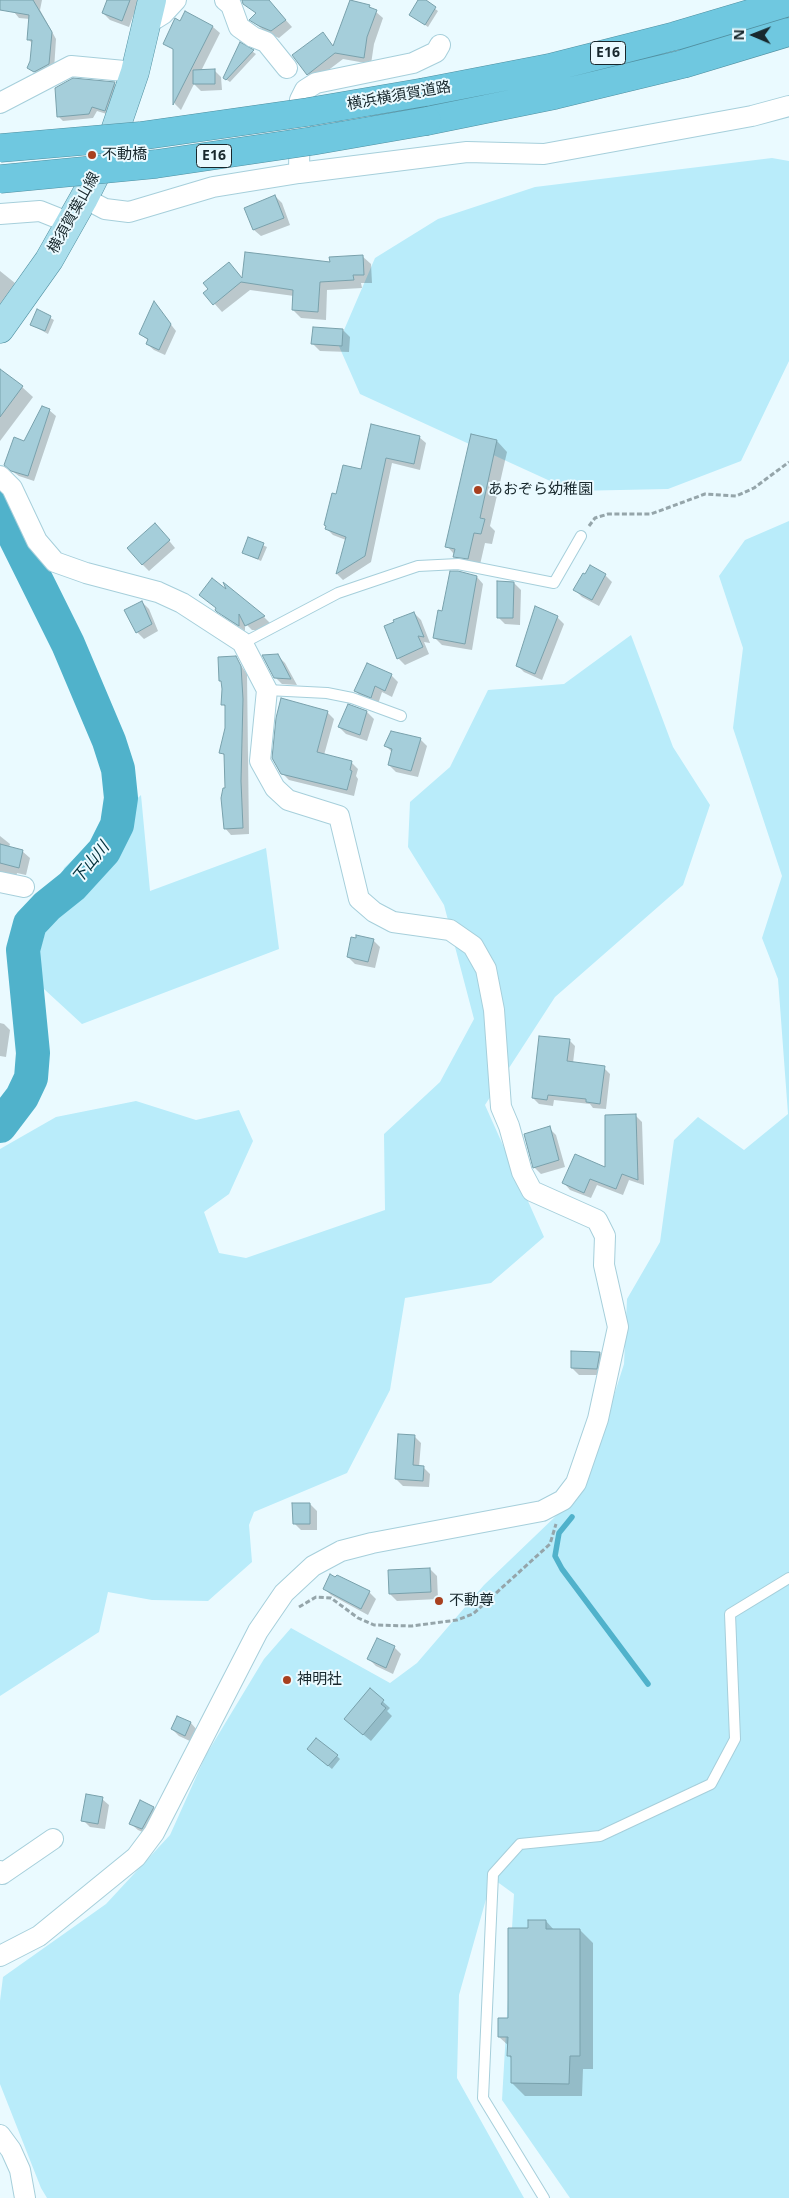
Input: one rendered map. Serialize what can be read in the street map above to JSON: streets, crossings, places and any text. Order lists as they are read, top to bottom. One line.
{"streets":{"highway":["E16","横浜横須賀道路"],"main road":["横須賀葉山線"]},"water":["下山川"],"places":["不動橋","あおぞら幼稚園","不動尊","神明社"],"north":"left"}
